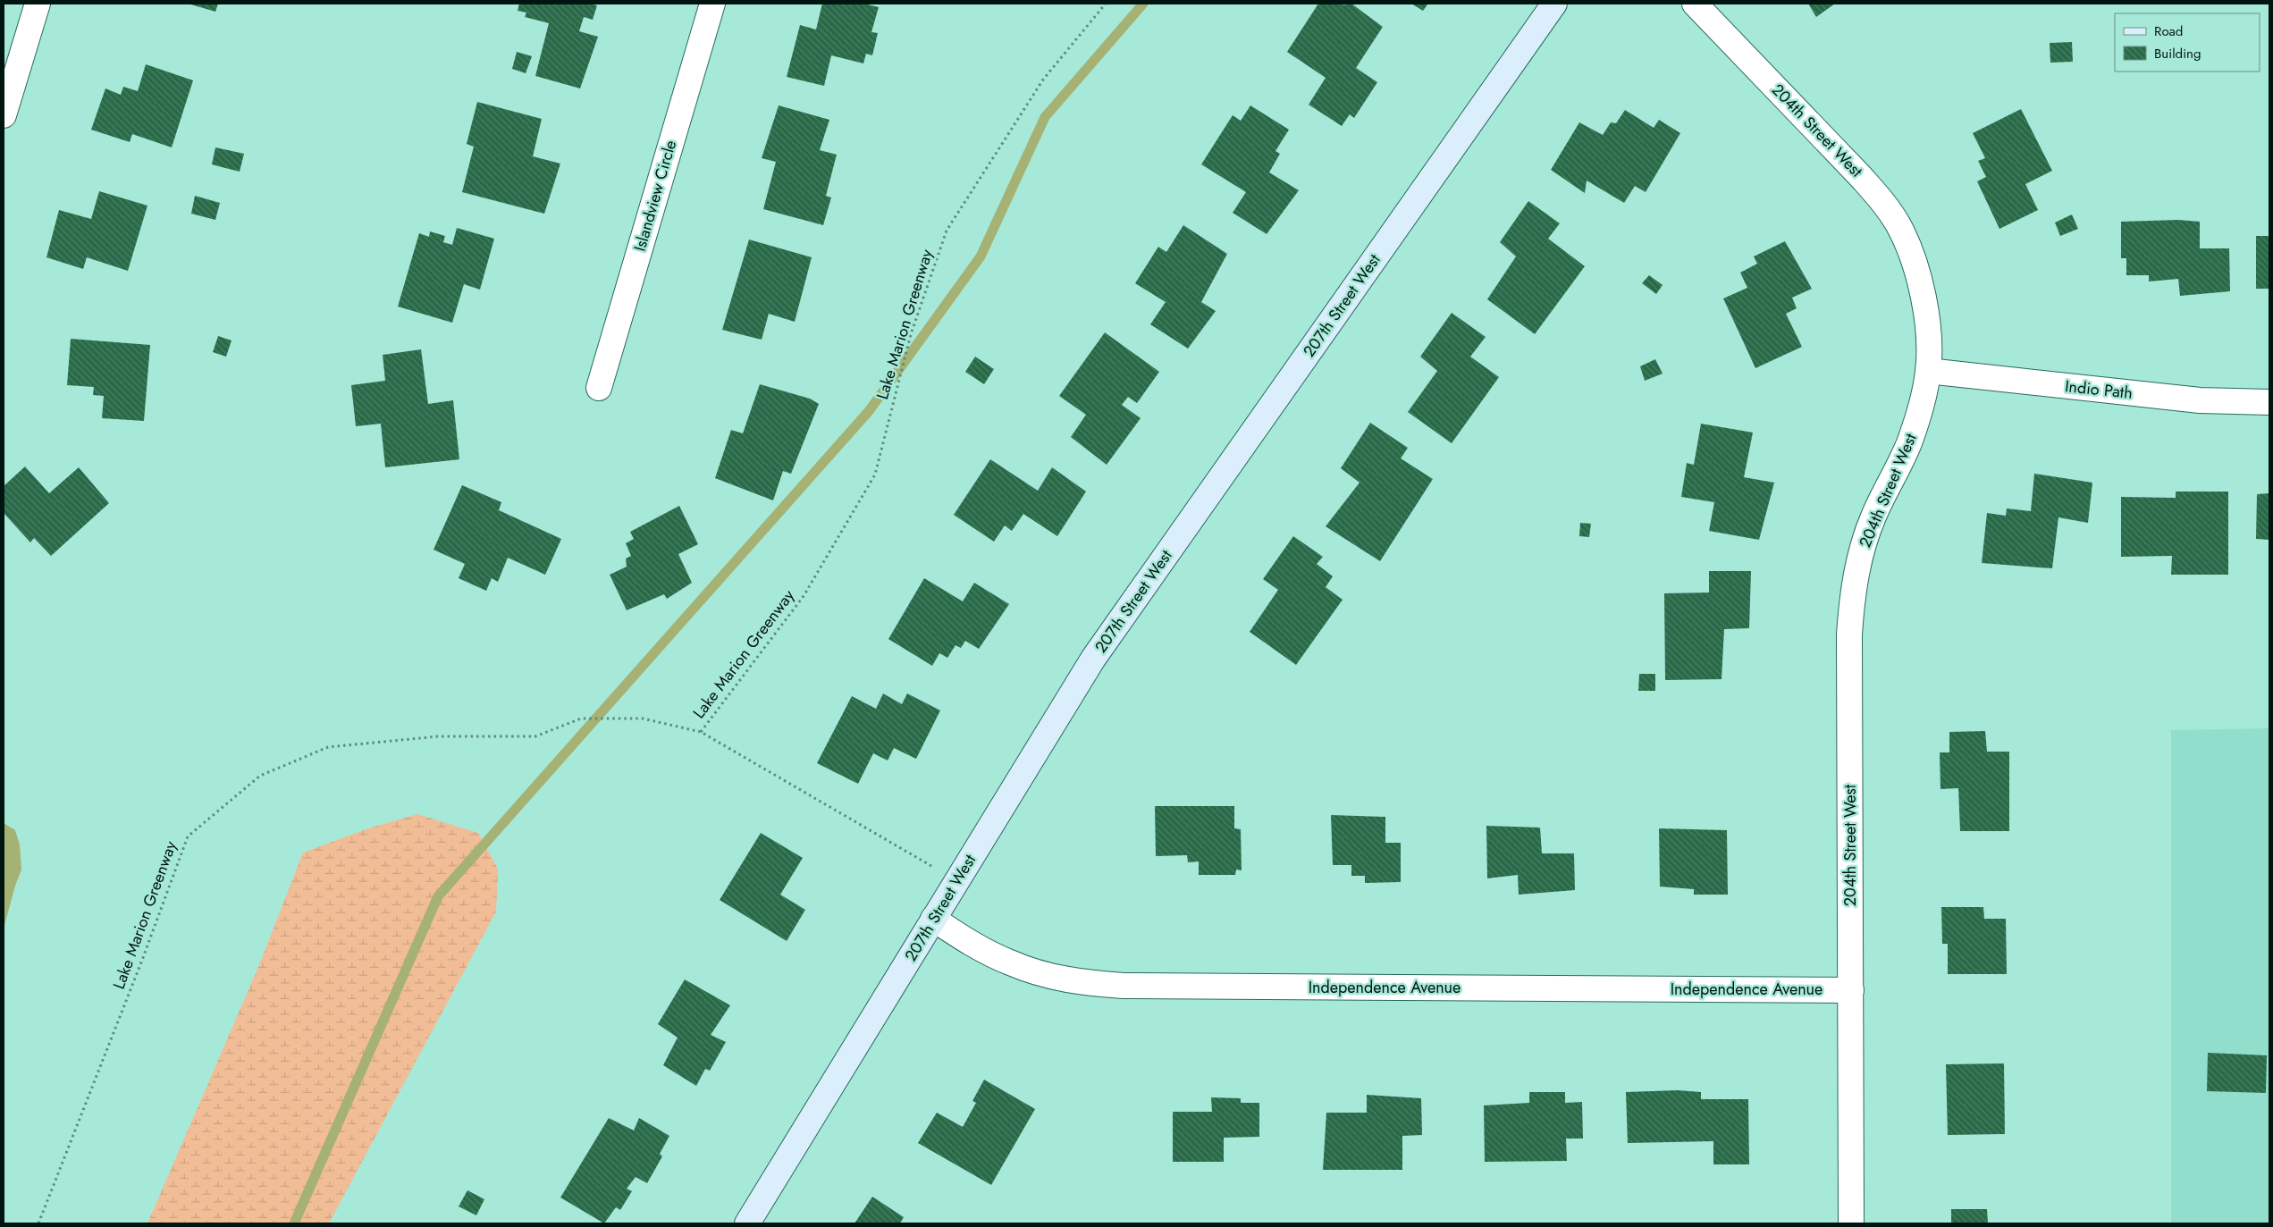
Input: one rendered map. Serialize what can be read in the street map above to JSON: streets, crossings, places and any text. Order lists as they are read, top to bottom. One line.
{"streets":{"street":["204th Street West","Islandview Circle","207th Street West","Indio Path","Independence Avenue"],"path":["Lake Marion Greenway"]},"crossings":[["204th Street West","Indio Path"],["204th Street West","Independence Avenue"],["207th Street West","Independence Avenue"]],"legend":["Road","Building"]}
